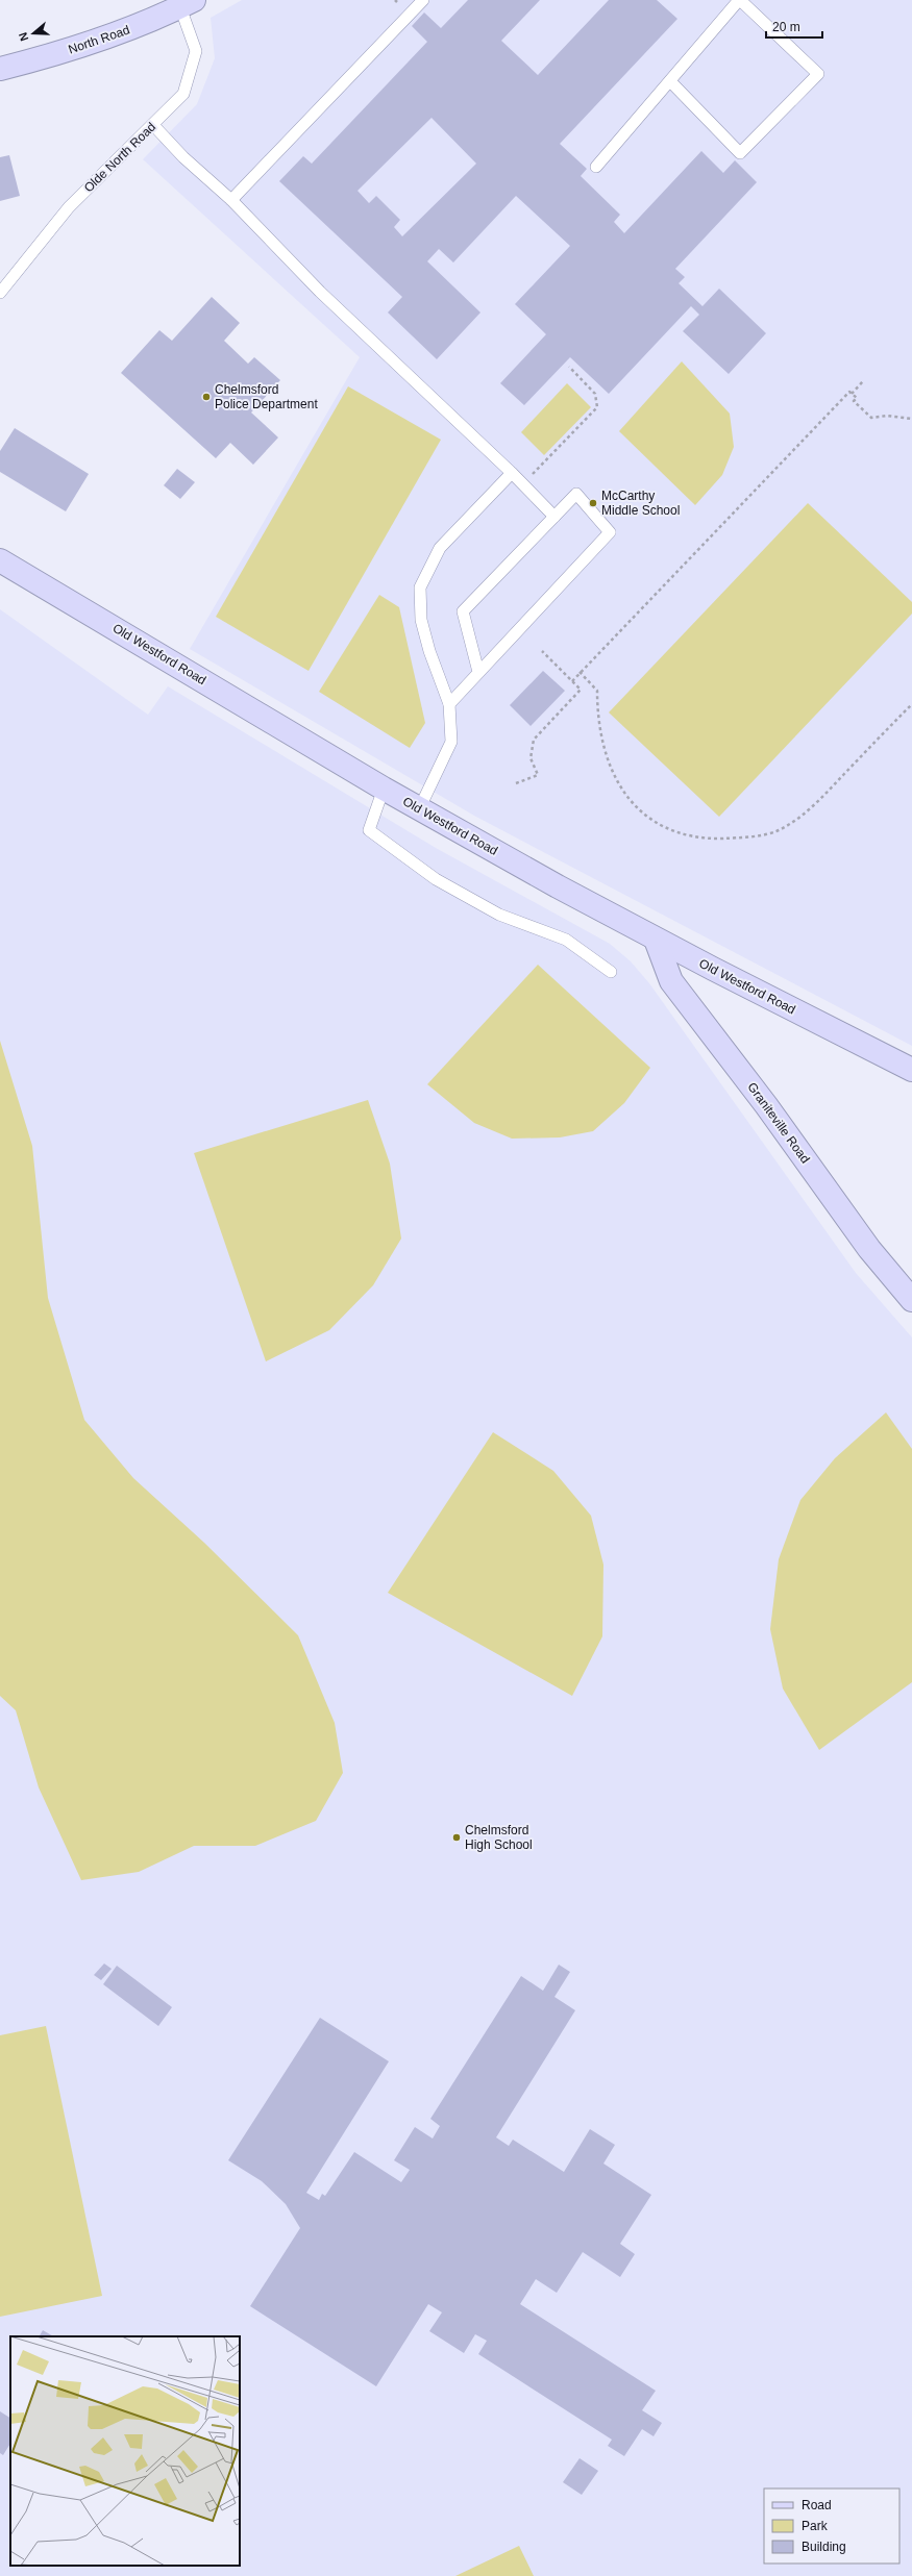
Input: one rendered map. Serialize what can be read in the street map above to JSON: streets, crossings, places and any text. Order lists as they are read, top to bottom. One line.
{"streets":{"main road":["North Road","Old Westford Road","Graniteville Road"],"lane":["Olde North Road"]},"crossings":[["North Road","Olde North Road"],["Old Westford Road","Graniteville Road"]],"places":["Chelmsford Police Department","McCarthy Middle School","Chelmsford High School"],"legend":["Road","Park","Building"],"scale_bar":"20 m","north":"left"}
